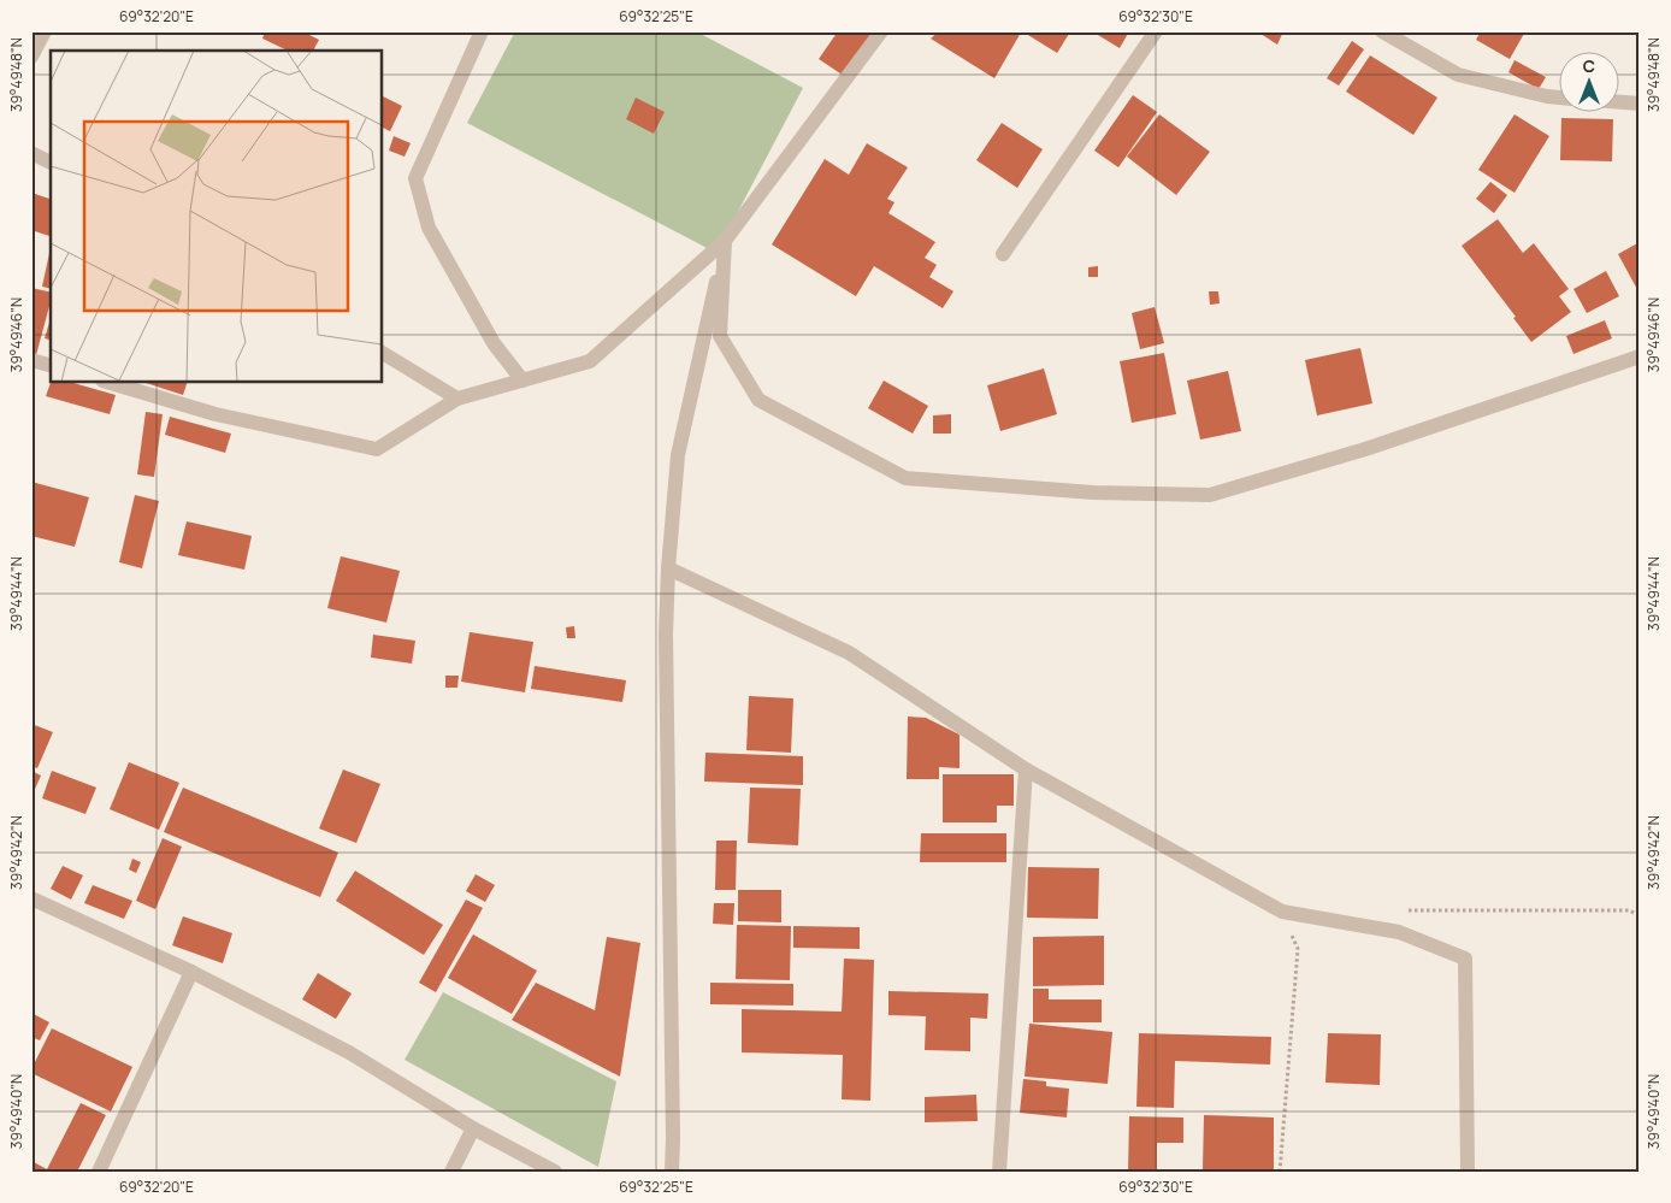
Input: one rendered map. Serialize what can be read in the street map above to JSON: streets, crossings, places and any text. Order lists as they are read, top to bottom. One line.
{"north":"top","coordinates":["69°32'20\"E","69°32'25\"E","69°32'30\"E","39°49'48\"N","39°49'46\"N","39°49'44\"N","39°49'42\"N","39°49'40\"N"]}
